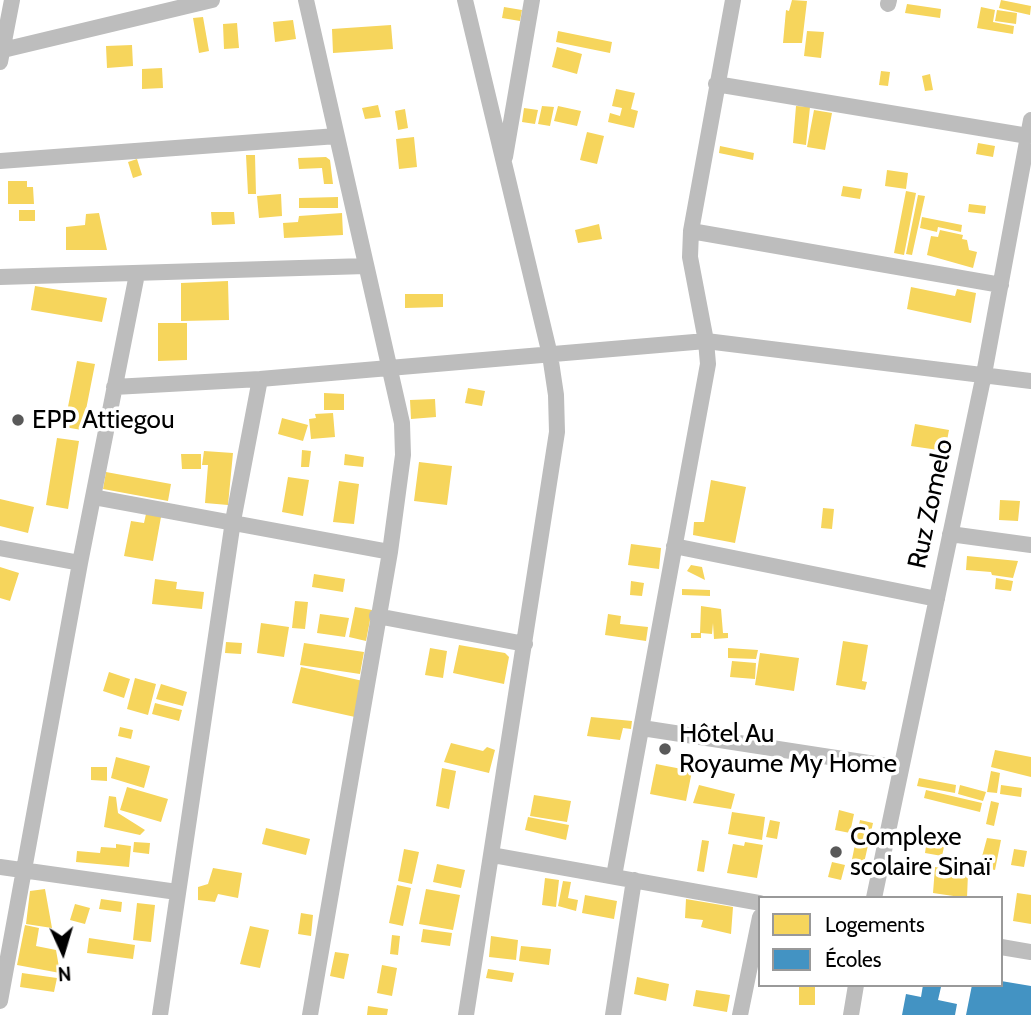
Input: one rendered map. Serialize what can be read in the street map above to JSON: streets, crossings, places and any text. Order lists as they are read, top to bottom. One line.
{"streets":{"street":["Ruz Zomelo"]},"places":["EPP Attiegou","Hôtel Au Royaume My Home","Complexe scolaire Sinaï"],"legend":["Logements","Écoles"],"north":"bottom"}
